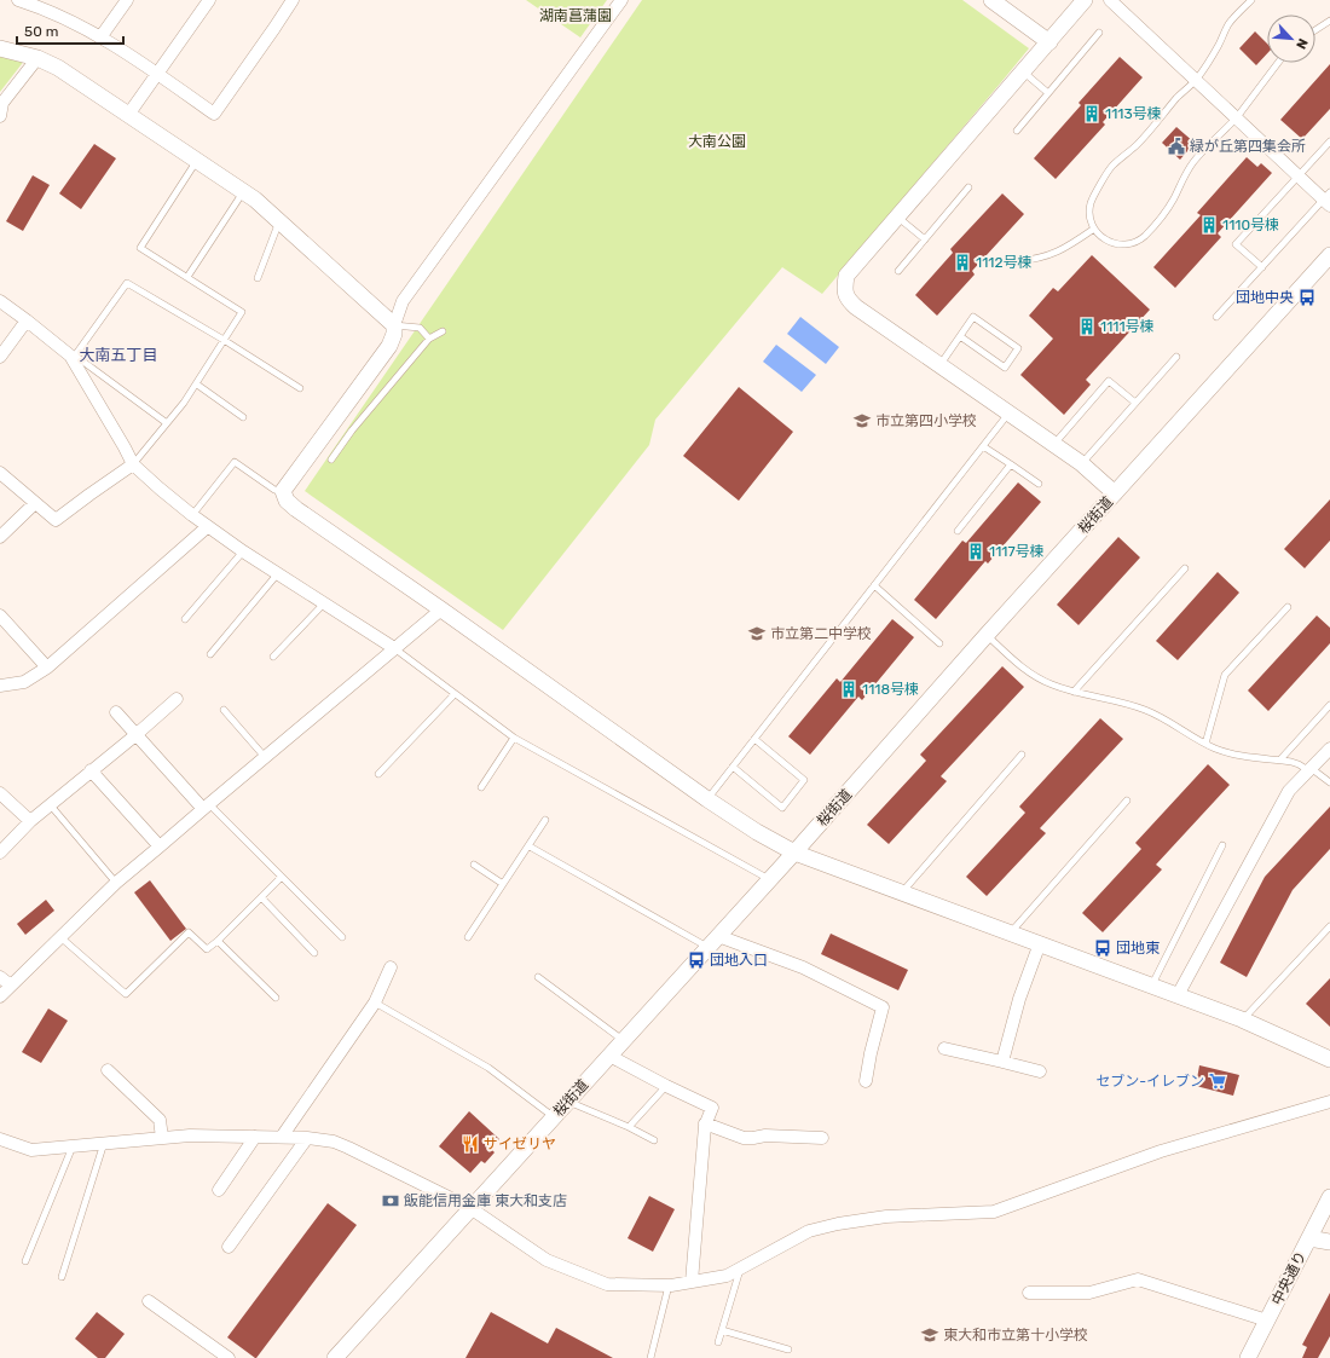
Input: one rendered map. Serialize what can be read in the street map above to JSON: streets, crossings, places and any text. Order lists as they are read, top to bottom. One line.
{"streets":{"street":["桜街道","中央通り"]},"districts":["大南五丁目"],"parks":["湖南菖蒲園","大南公園"],"places":{"building":["1113号棟","1110号棟","1112号棟","1111号棟","1117号棟","1118号棟"],"public building":["緑が丘第四集会所"],"bus stop":["団地中央","団地東","団地入口"],"school or university":["市立第四小学校","市立第二中学校","東大和市立第十小学校"],"supermarket":["セブン-イレブン"],"restaurant":["サイゼリヤ"],"bank":["飯能信用金庫 東大和支店"]},"scale_bar":"50 m","north":"bottom right"}
